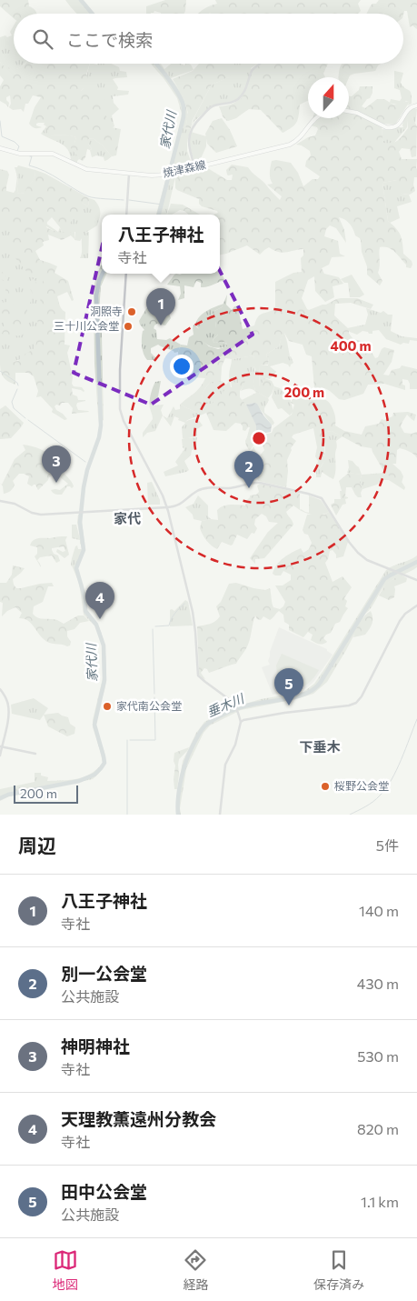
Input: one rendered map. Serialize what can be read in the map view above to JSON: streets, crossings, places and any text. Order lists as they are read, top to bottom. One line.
{"streets":{"main road":["焼津森線"]},"districts":["家代","下垂木"],"water":["家代川","垂木川"],"places":["洞照寺","三十川公会堂","家代南公会堂","桜野公会堂"],"scale_bar":"200 m","north":"top","page":{"search":"ここで検索","popup":["八王子神社","寺社"],"pins":["1","3","2","4","5"],"scale":"200 m","heading":["周辺","5件"],"list":[{"mark":"1","name":"八王子神社","note":"寺社","value":"140 m"},{"mark":"2","name":"別一公会堂","note":"公共施設","value":"430 m"},{"mark":"3","name":"神明神社","note":"寺社","value":"530 m"},{"mark":"4","name":"天理教薫遠州分教会","note":"寺社","value":"820 m"},{"mark":"5","name":"田中公会堂","note":"公共施設","value":"1.1 km"}],"nav":["地図","経路","保存済み"]},"rings":["400 m","200 m"]}
